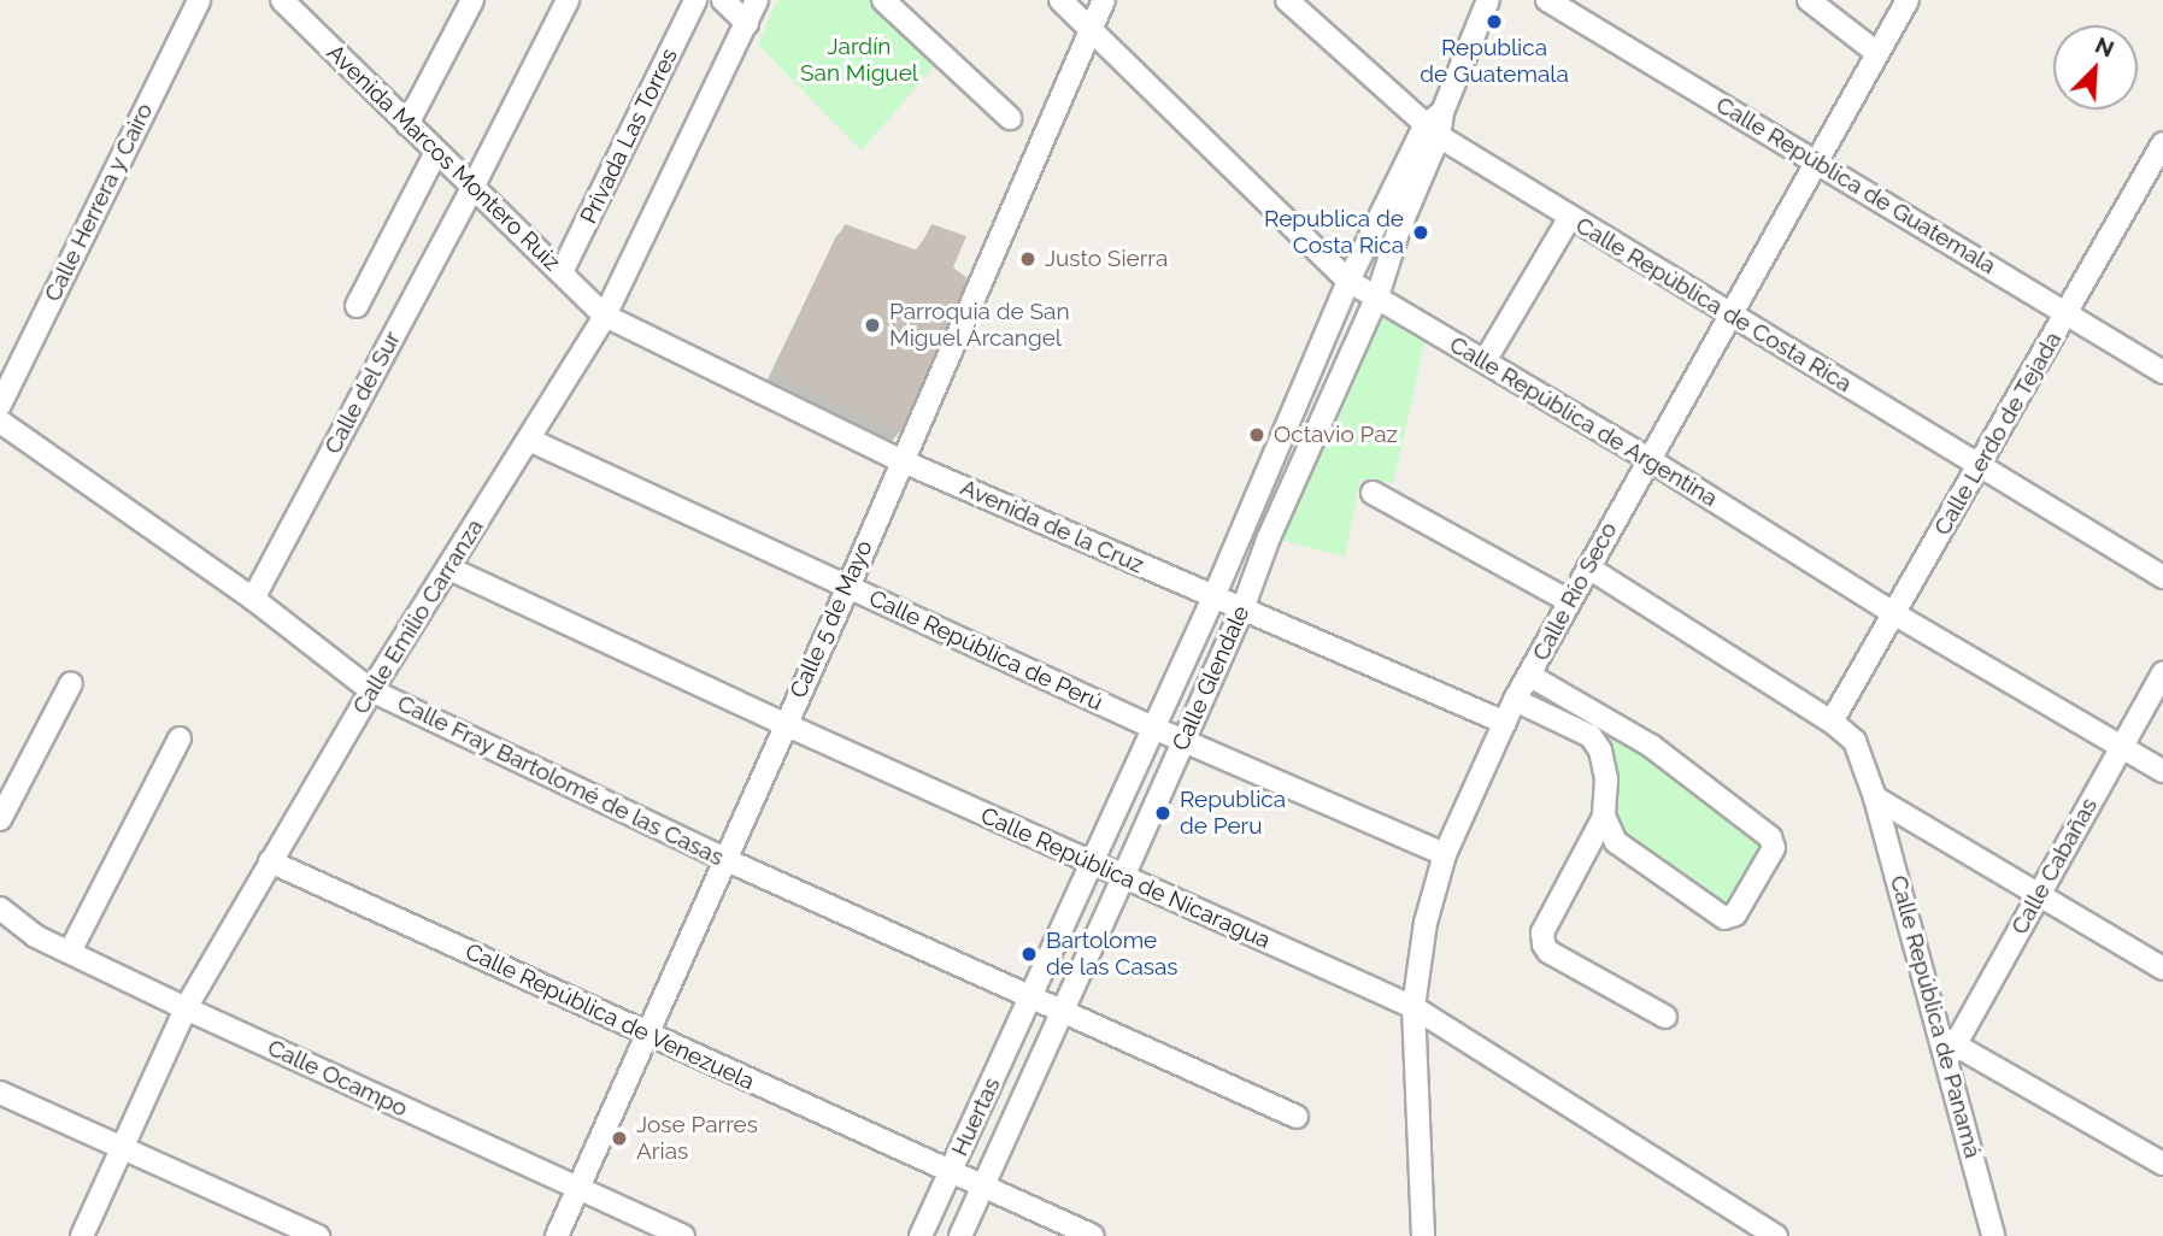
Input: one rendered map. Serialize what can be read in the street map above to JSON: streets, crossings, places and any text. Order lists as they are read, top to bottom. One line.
{"streets":{"street":["Privada Las Torres","Avenida Marcos Montero Ruiz","Calle República de Guatemala","Calle Herrera y Cairo","Calle República de Costa Rica","Calle del Sur","Calle República de Argentina","Calle Lerdo de Tejada","Avenida de la Cruz","Calle Río Seco","Calle Emilio Carranza","Calle 5 de Mayo","Calle República de Perú","Calle Glendale","Calle Fray Bartolomé de las Casas","Calle Cabañas","Calle República de Nicaragua","Calle República de Venezuela","Calle República de Panamá","Calle Ocampo","Huertas"]},"crossings":[["Privada Las Torres","Avenida Marcos Montero Ruiz"],["Avenida Marcos Montero Ruiz","Calle del Sur"],["Avenida Marcos Montero Ruiz","Avenida de la Cruz"],["Avenida Marcos Montero Ruiz","Calle Emilio Carranza"],["Calle República de Guatemala","Calle Lerdo de Tejada"],["Calle República de Guatemala","Calle Río Seco"],["Calle República de Costa Rica","Calle Lerdo de Tejada"],["Calle República de Costa Rica","Calle Río Seco"],["Calle República de Costa Rica","Calle Glendale"],["Calle del Sur","Calle Fray Bartolomé de las Casas"],["Calle República de Argentina","Calle Lerdo de Tejada"],["Calle República de Argentina","Calle Río Seco"],["Calle República de Argentina","Calle 5 de Mayo"],["Calle República de Argentina","Calle Glendale"],["Calle República de Argentina","Calle Cabañas"],["Calle Lerdo de Tejada","Calle República de Panamá"],["Avenida de la Cruz","Calle Río Seco"],["Avenida de la Cruz","Calle Emilio Carranza"],["Avenida de la Cruz","Calle 5 de Mayo"],["Avenida de la Cruz","Calle Glendale"],["Calle Río Seco","Calle República de Perú"],["Calle Río Seco","Calle República de Nicaragua"],["Calle Río Seco","Calle República de Panamá"],["Calle Emilio Carranza","Calle República de Perú"],["Calle Emilio Carranza","Calle Fray Bartolomé de las Casas"],["Calle Emilio Carranza","Calle República de Nicaragua"],["Calle Emilio Carranza","Calle República de Venezuela"],["Calle Emilio Carranza","Calle Ocampo"],["Calle 5 de Mayo","Calle República de Perú"],["Calle 5 de Mayo","Calle Fray Bartolomé de las Casas"],["Calle 5 de Mayo","Calle República de Nicaragua"],["Calle 5 de Mayo","Calle República de Venezuela"],["Calle 5 de Mayo","Calle Ocampo"],["Calle República de Perú","Calle Glendale"],["Calle Glendale","Calle Fray Bartolomé de las Casas"],["Calle Glendale","Calle República de Nicaragua"],["Calle Glendale","Calle República de Venezuela"],["Calle Glendale","Huertas"],["Calle Fray Bartolomé de las Casas","Huertas"],["Calle Cabañas","Calle República de Panamá"],["Calle República de Venezuela","Huertas"]],"parks":["Jardín San Miguel"],"places":["Republica de Guatemala","Republica de Costa Rica","Justo Sierra","Parroquia de San Miguel Árcangel","Octavio Paz","Republica de Peru","Bartolome de las Casas","Jose Parres Arias"],"north":"top right"}
